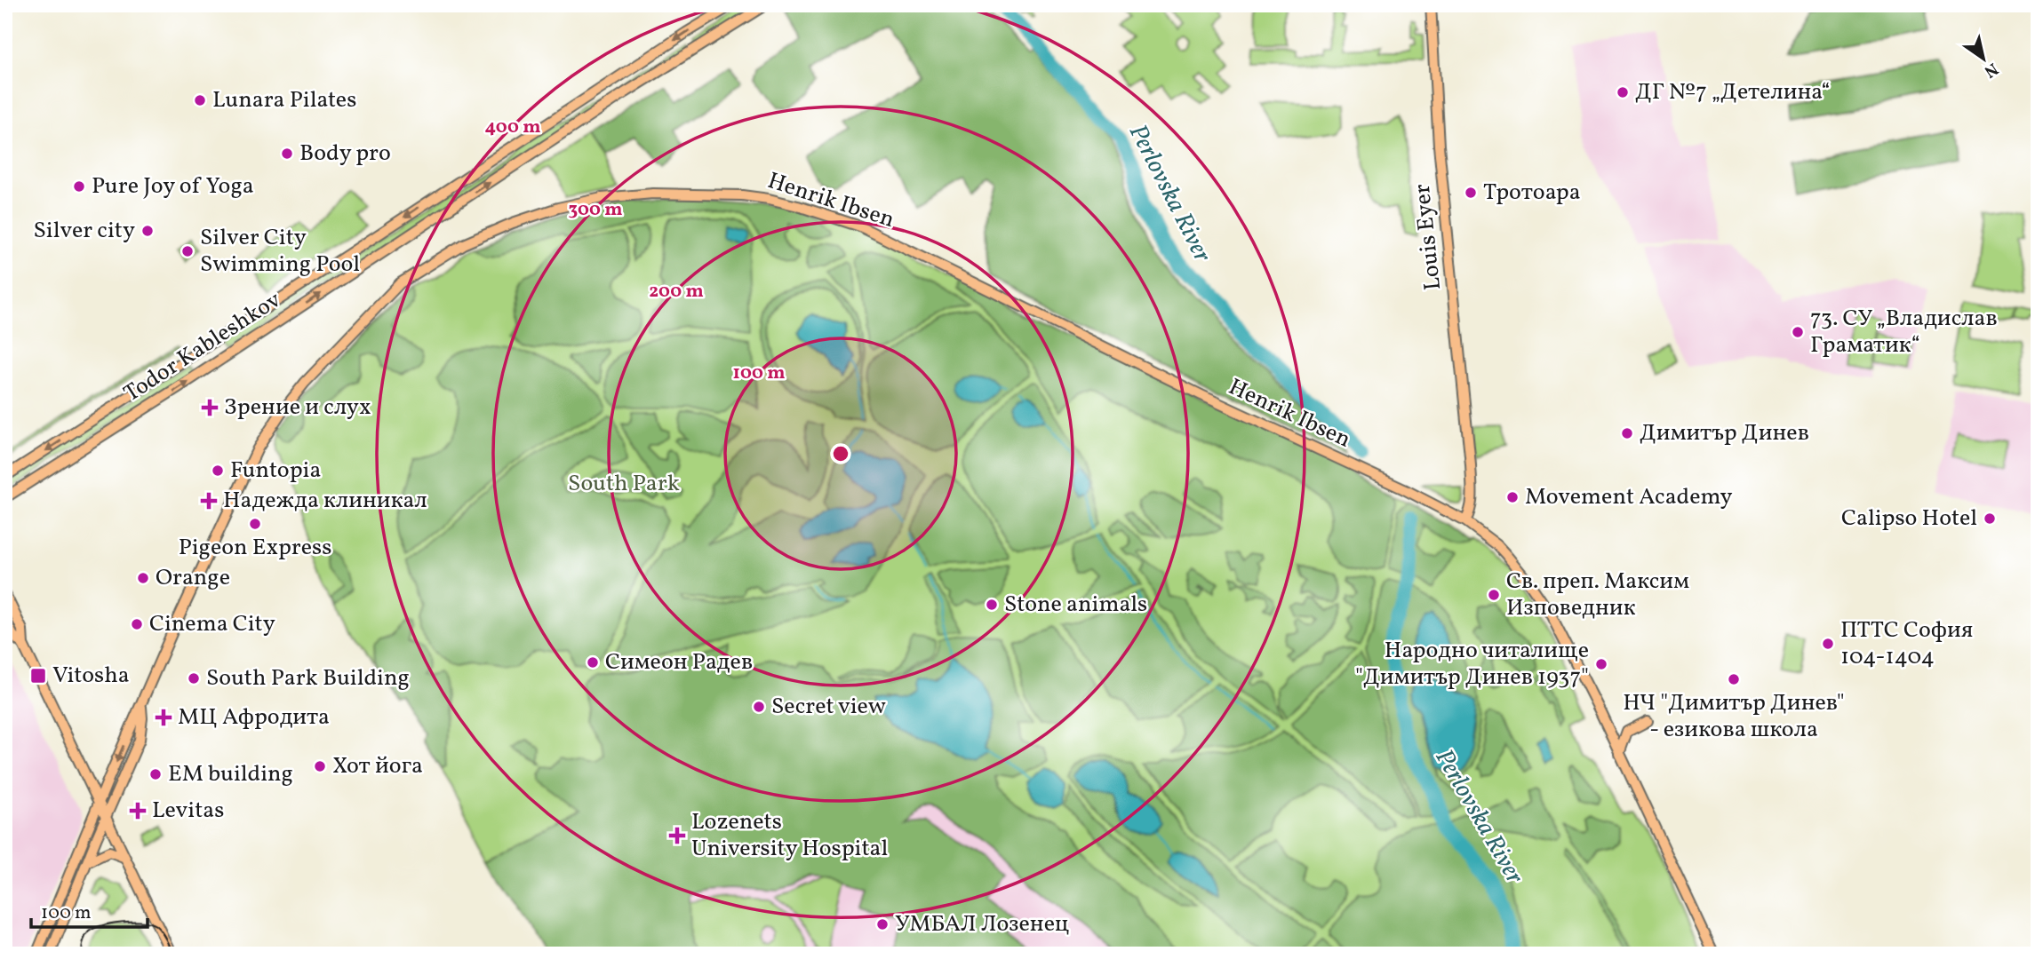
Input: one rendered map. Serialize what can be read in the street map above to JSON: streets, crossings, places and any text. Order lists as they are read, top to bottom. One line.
{"streets":{"main road":["Henrik Ibsen","Louis Eyer","Todor Kableshkov"]},"crossings":[["Henrik Ibsen","Louis Eyer"]],"water":["Perlovska River"],"parks":["South Park"],"places":{"other":["ДГ №7 „Детелина“","Lunara Pilates","Body pro","Pure Joy of Yoga","Тротоара","Silver city","Silver City Swimming Pool","73. СУ „Владислав Граматик“","Димитър Динев","Funtopia","Movement Academy","Calipso Hotel","Pigeon Express","Orange","Св. преп. Максим Изповедник","Stone animals","Cinema City","ПТТС София 104-1404","Симеон Радев","Народно читалище \"Димитър Динев 1937\"","South Park Building","НЧ \"Димитър Динев\" - езикова школа","Secret view","Хот йога","EM building","УМБАЛ Лозенец"],"health":["Зрение и слух","Надежда клиникал","МЦ Афродита","Levitas","Lozenets University Hospital"],"transit":["Vitosha"]},"scale_bar":"100 m","north":"bottom right","rings":["400 m","300 m","200 m","100 m"]}
